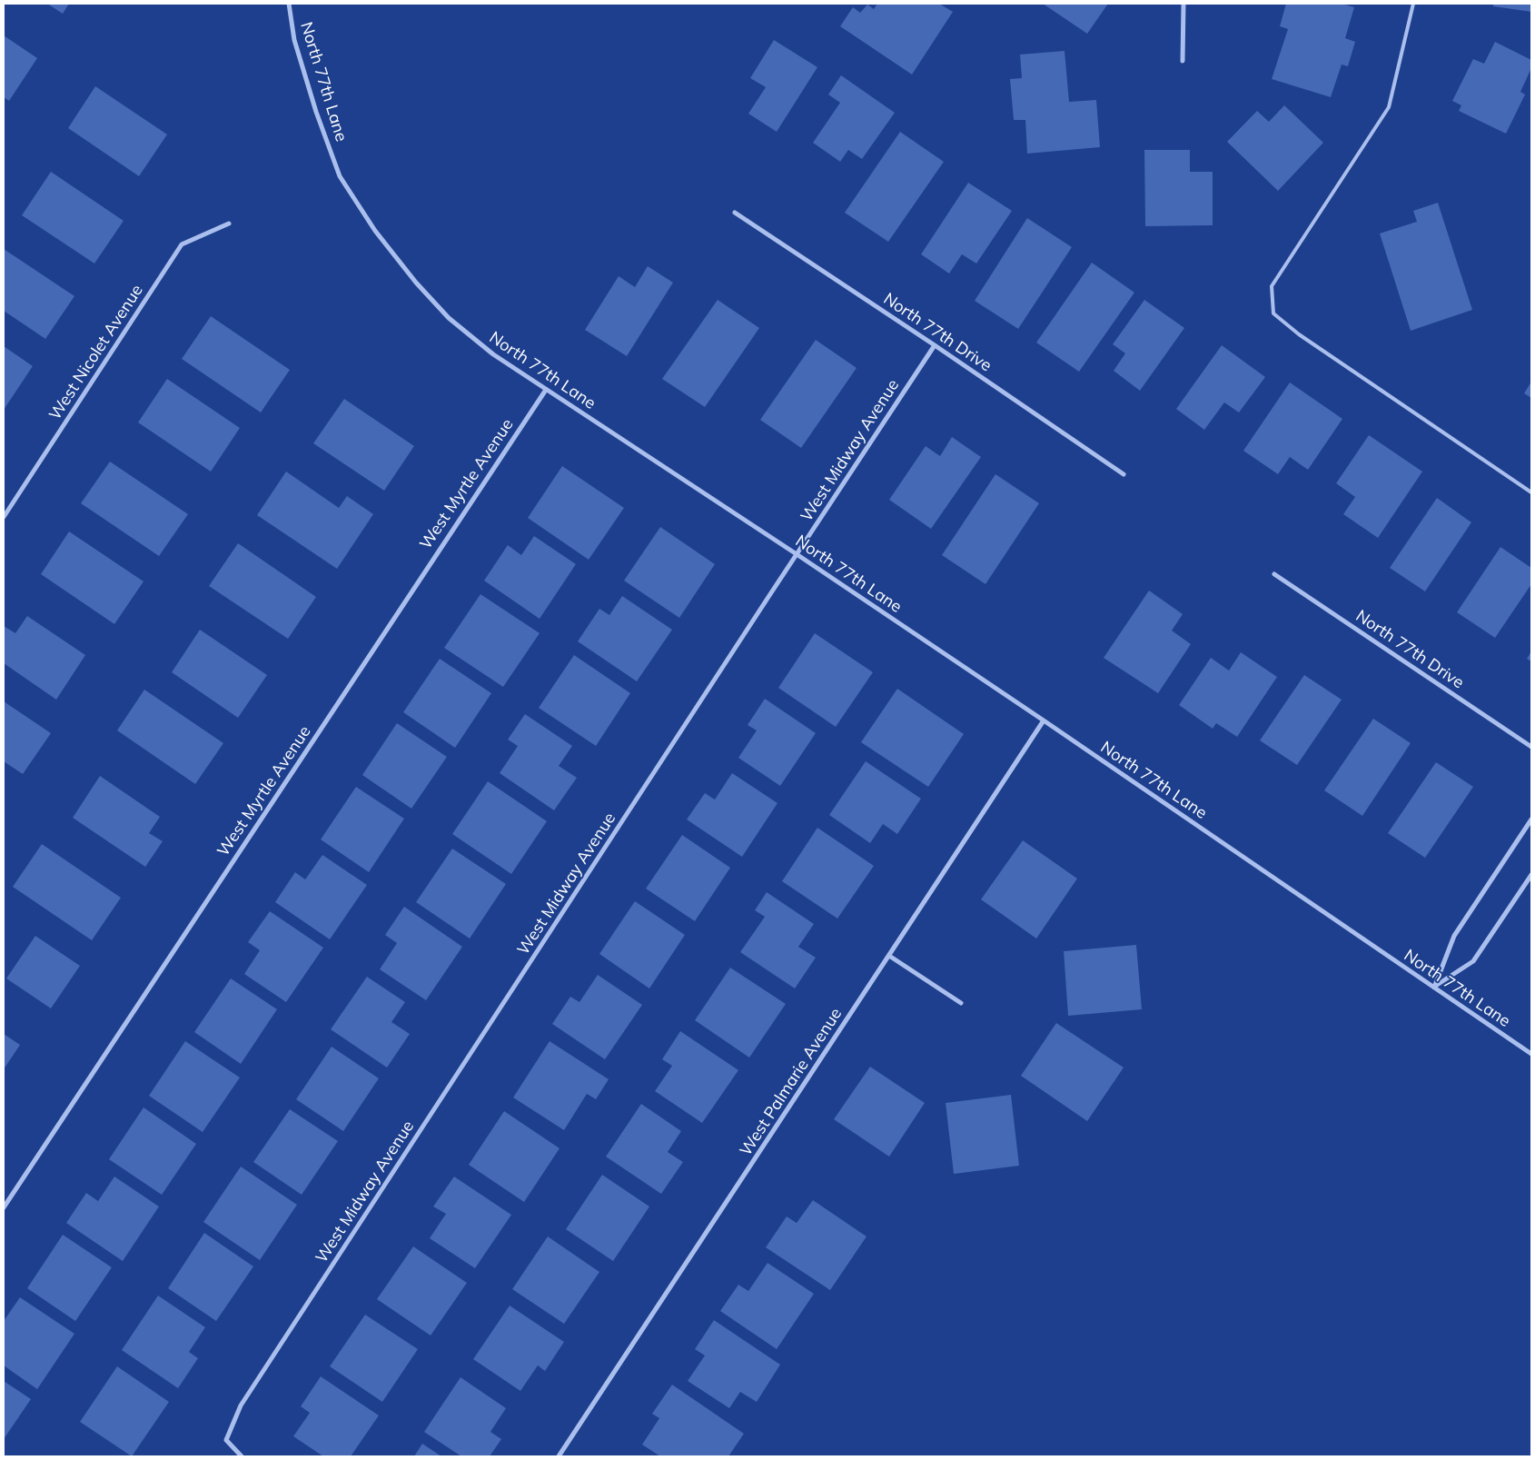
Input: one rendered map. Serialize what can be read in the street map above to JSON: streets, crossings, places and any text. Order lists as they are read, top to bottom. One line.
{"streets":{"street":["North 77th Lane","North 77th Drive","West Nicolet Avenue","West Midway Avenue","West Myrtle Avenue","West Palmarie Avenue"]},"crossings":[["North 77th Lane","West Midway Avenue"],["North 77th Lane","West Myrtle Avenue"],["North 77th Lane","West Palmarie Avenue"],["North 77th Drive","West Midway Avenue"]]}
